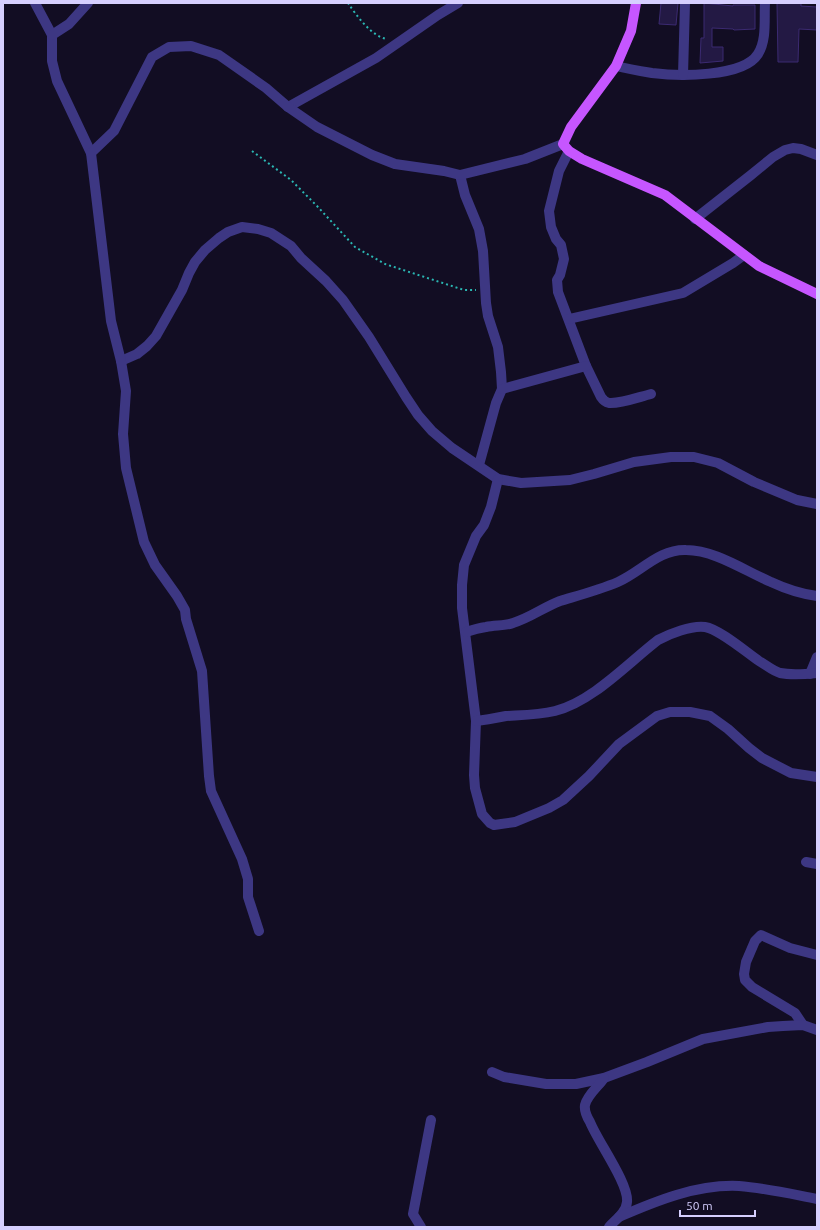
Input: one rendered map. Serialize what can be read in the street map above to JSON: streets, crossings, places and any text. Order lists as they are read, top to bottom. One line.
{"scale_bar":"50 m"}
